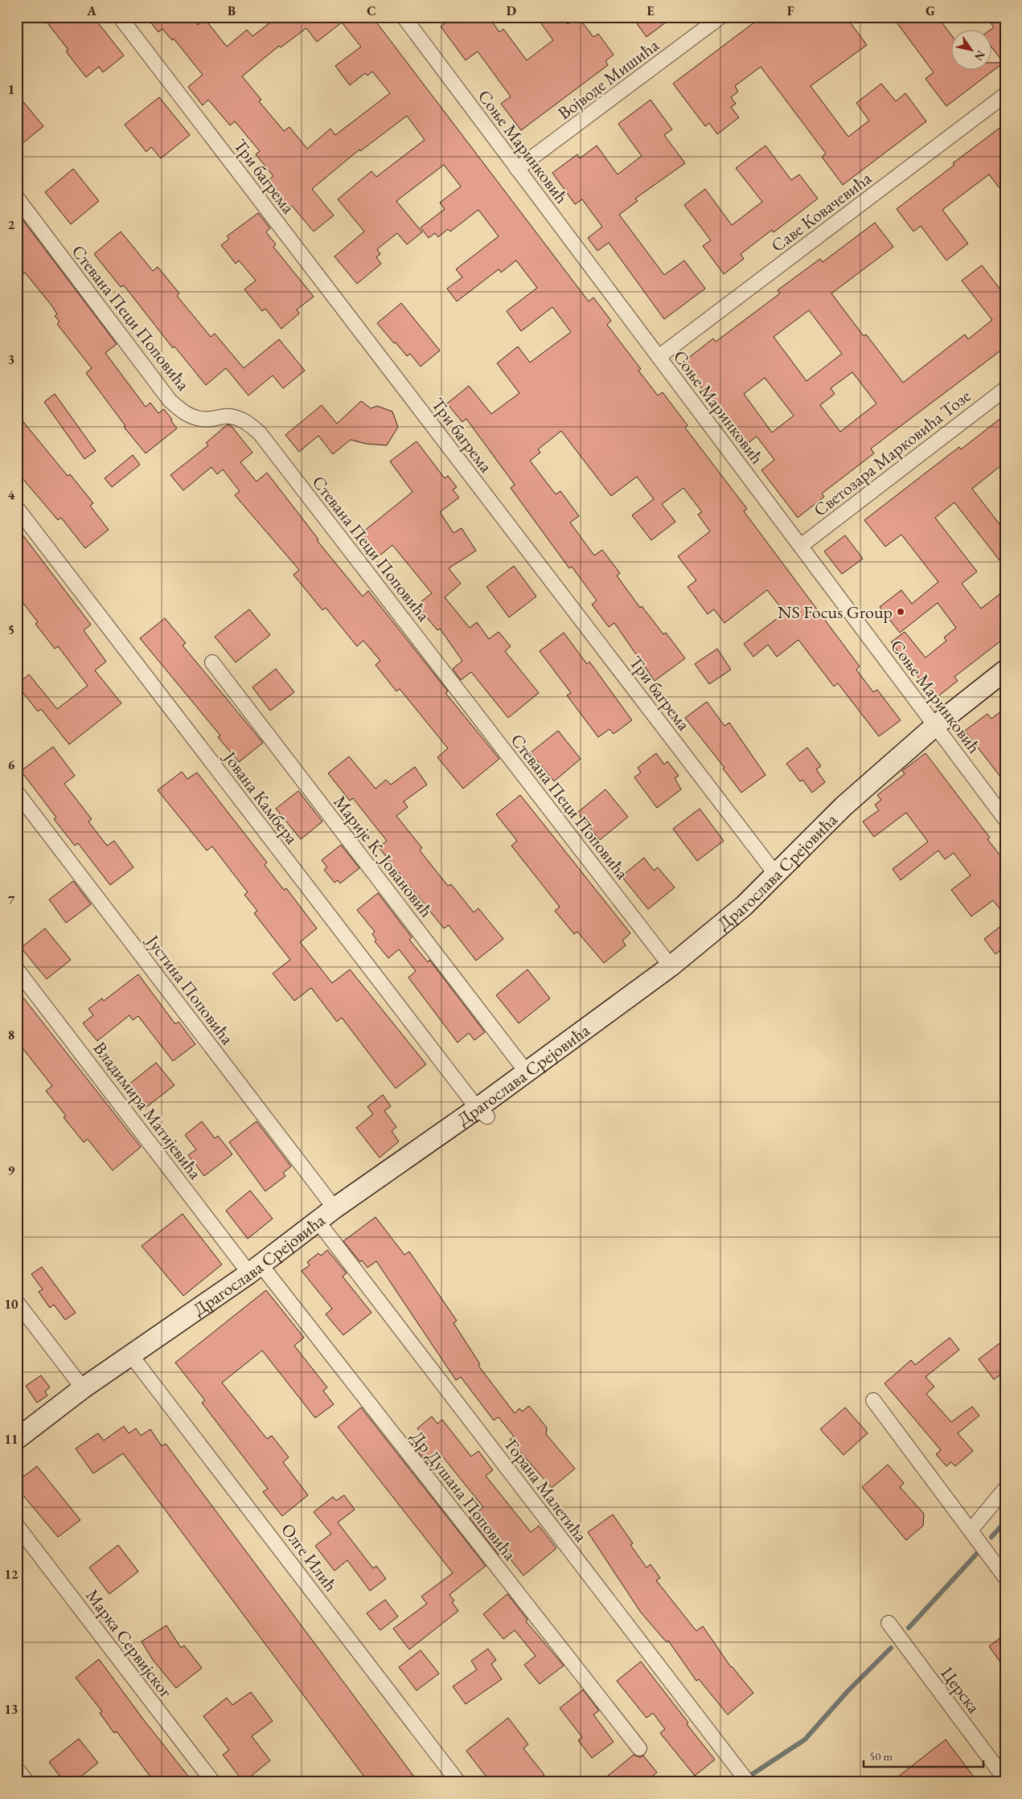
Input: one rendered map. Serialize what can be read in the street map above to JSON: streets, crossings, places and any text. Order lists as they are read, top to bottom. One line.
{"streets":{"street":["Војводе Мишића","Соње Маринковић","Три багрема","Саве Ковачевића","Стевана Пеци Поповића","Светозара Марковића Тозе","Јована Камбера","Марије К. Јовановић","Драгослава Срејовића","Јустина Поповића","Владимира Матијевића","Горана Малетића","Др Душана Поповића","Олге Илић","Марка Сервијског","Церска"]},"crossings":[["Војводе Мишића","Соње Маринковић"],["Соње Маринковић","Саве Ковачевића"],["Соње Маринковић","Светозара Марковића Тозе"],["Соње Маринковић","Драгослава Срејовића"],["Три багрема","Драгослава Срејовића"],["Стевана Пеци Поповића","Драгослава Срејовића"],["Јована Камбера","Драгослава Срејовића"],["Марије К. Јовановић","Драгослава Срејовића"],["Драгослава Срејовића","Јустина Поповића"],["Драгослава Срејовића","Владимира Матијевића"],["Драгослава Срејовића","Горана Малетића"],["Драгослава Срејовића","Др Душана Поповића"],["Драгослава Срејовића","Олге Илић"],["Владимира Матијевића","Др Душана Поповића"]],"places":["NS Focus Group"],"scale_bar":"50 m","north":"bottom right","grid":{"columns":["A","B","C","D","E","F","G"],"rows":["1","2","3","4","5","6","7","8","9","10","11","12","13"]}}
